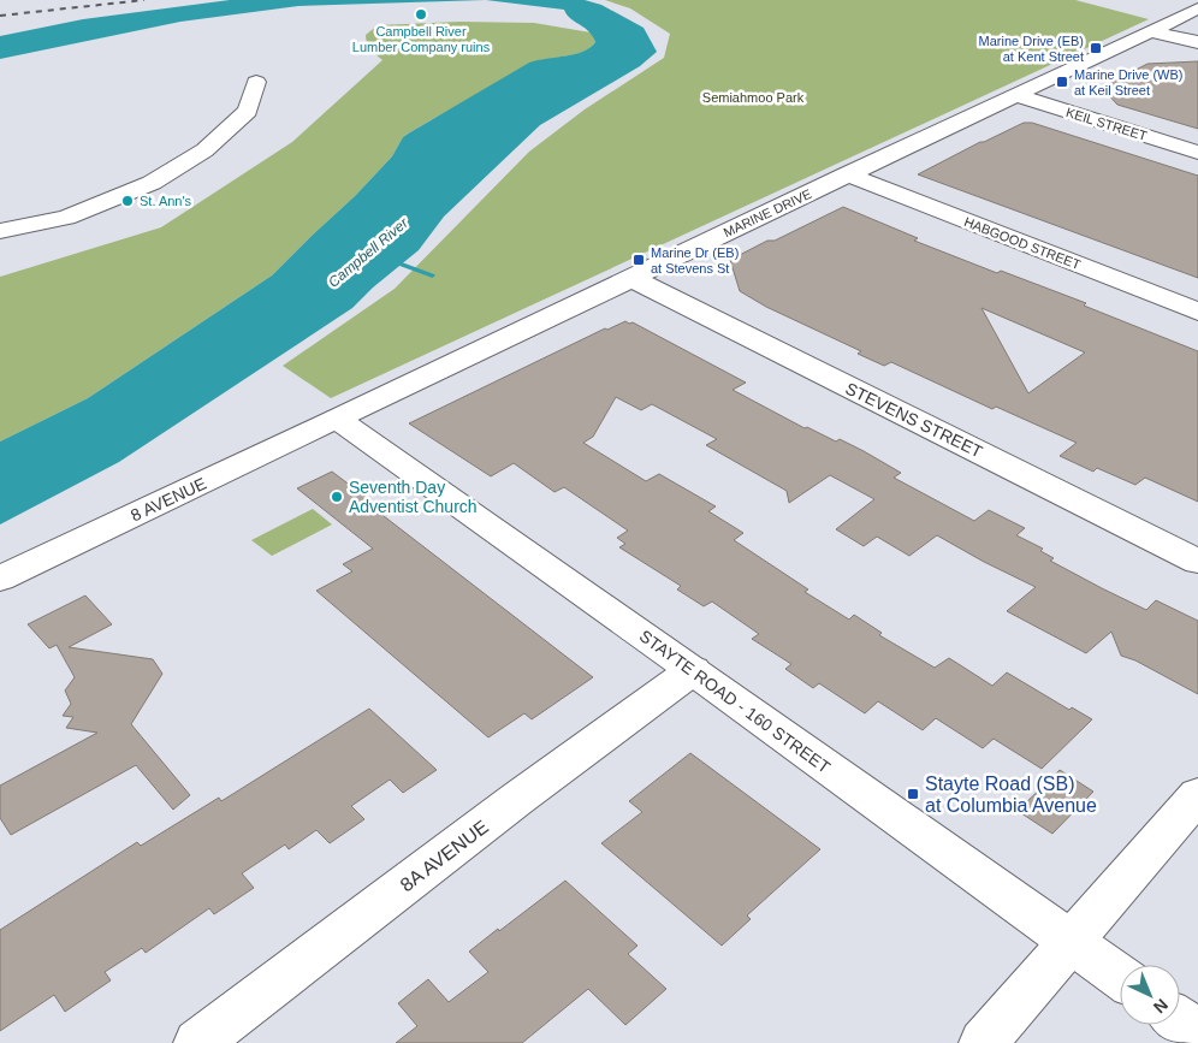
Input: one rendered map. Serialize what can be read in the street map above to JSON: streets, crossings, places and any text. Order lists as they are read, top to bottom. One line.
{"streets":{"street":["KEIL STREET","MARINE DRIVE","HABGOOD STREET","STEVENS STREET","8 AVENUE","STAYTE ROAD - 160 STREET","8A AVENUE"]},"crossings":[["KEIL STREET","MARINE DRIVE"],["MARINE DRIVE","HABGOOD STREET"],["MARINE DRIVE","STEVENS STREET"],["MARINE DRIVE","8 AVENUE"],["MARINE DRIVE","STAYTE ROAD - 160 STREET"],["8 AVENUE","STAYTE ROAD - 160 STREET"],["STAYTE ROAD - 160 STREET","8A AVENUE"]],"water":["Campbell River"],"parks":["Semiahmoo Park"],"places":{"other":["Campbell River Lumber Company ruins","St. Ann's","Seventh Day Adventist Church"],"transit":["Marine Drive (EB) at Kent Street","Marine Drive (WB) at Keil Street","Marine Dr (EB) at Stevens St","Stayte Road (SB) at Columbia Avenue"]},"north":"bottom right"}
